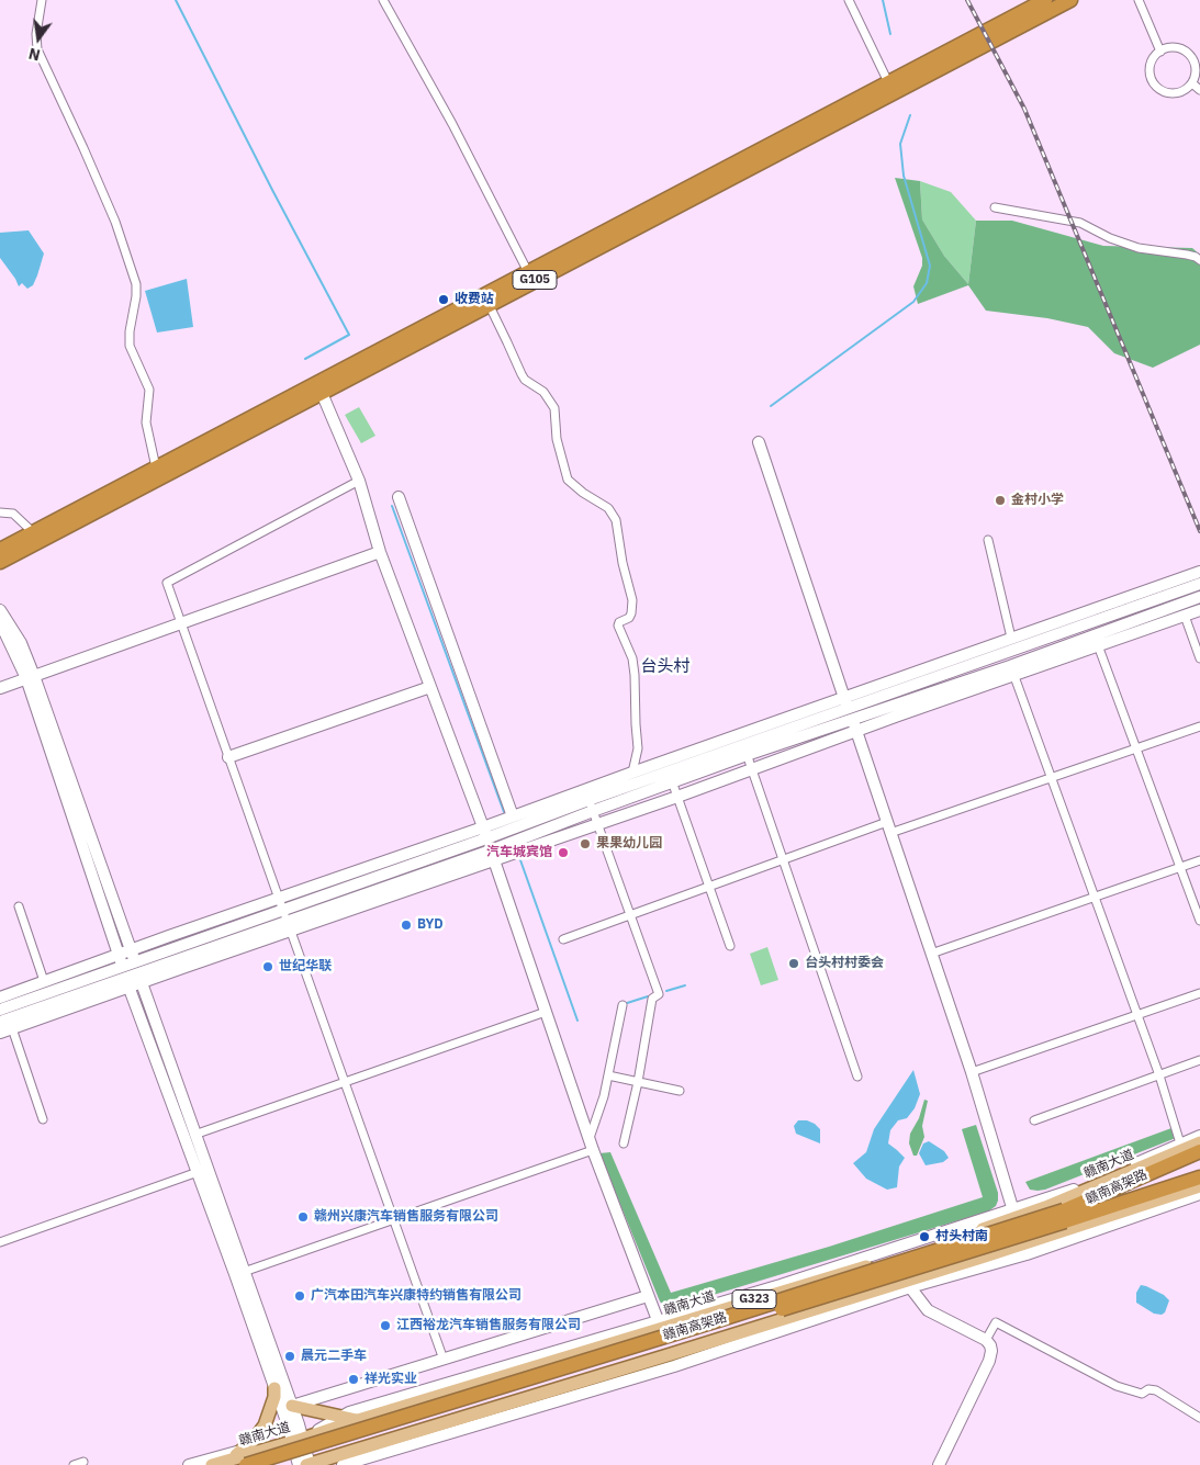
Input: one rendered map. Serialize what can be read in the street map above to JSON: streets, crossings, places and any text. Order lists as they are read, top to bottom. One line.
{"streets":{"highway":["G105","赣南高架路"],"main road":["赣南大道","G323"]},"crossings":[["赣南大道","赣南高架路"]],"districts":["台头村"],"places":["收费站","金村小学","果果幼儿园","汽车城宾馆","BYD","台头村村委会","世纪华联","赣州兴康汽车销售服务有限公司","村头村南","广汽本田汽车兴康特约销售有限公司","江西裕龙汽车销售服务有限公司","晨元二手车","祥光实业"],"north":"bottom"}
